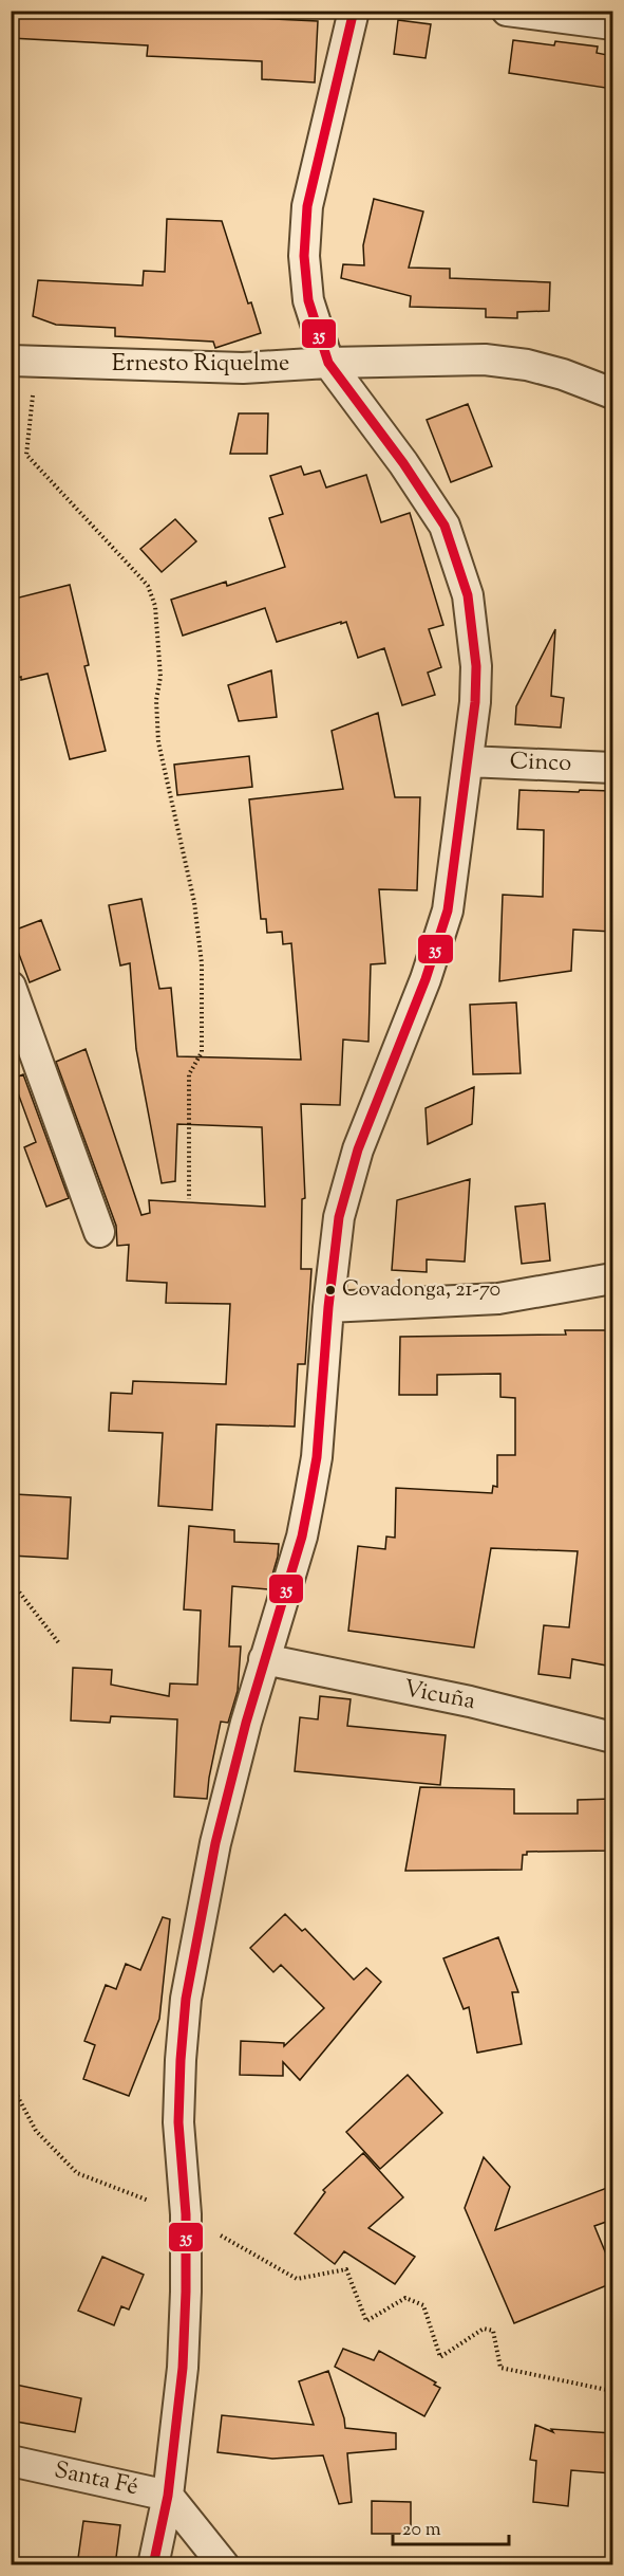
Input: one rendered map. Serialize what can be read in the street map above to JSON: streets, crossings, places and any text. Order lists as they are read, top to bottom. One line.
{"streets":{"street":["Ernesto Riquelme","Cinco","Vicuña","Santa Fé"]},"places":["Covadonga, 21-70"],"lines":["transit line 35"],"scale_bar":"20 m"}
